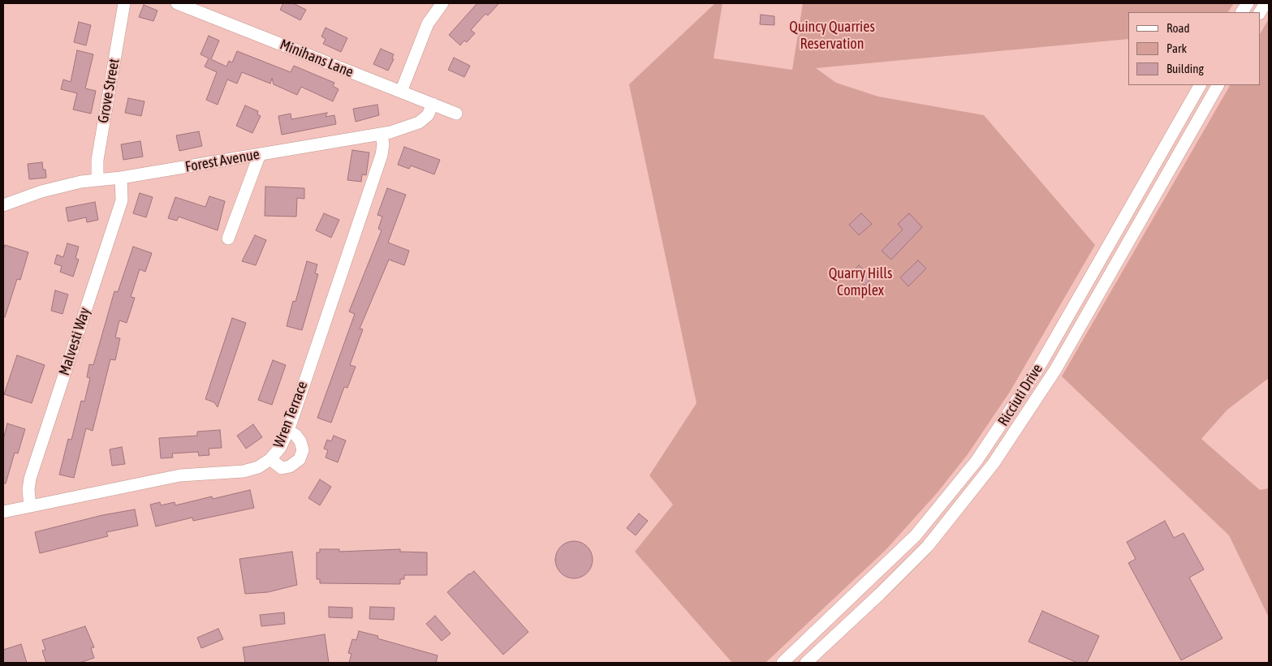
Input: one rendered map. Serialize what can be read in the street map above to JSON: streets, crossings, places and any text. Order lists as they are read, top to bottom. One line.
{"streets":{"street":["Minihans Lane","Grove Street","Forest Avenue","Malvesti Way","Ricciuti Drive","Wren Terrace"]},"crossings":[["Minihans Lane","Forest Avenue"],["Grove Street","Forest Avenue"],["Forest Avenue","Malvesti Way"],["Forest Avenue","Wren Terrace"],["Malvesti Way","Wren Terrace"]],"parks":["Quincy Quarries Reservation","Quarry Hills Complex"],"legend":["Road","Park","Building"]}
